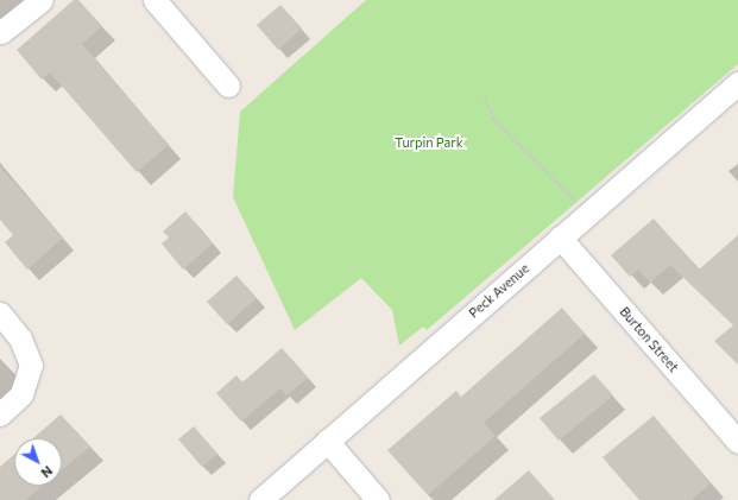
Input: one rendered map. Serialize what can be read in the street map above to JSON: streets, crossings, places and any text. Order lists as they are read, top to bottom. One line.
{"streets":{"street":["Peck Avenue","Burton Street"]},"crossings":[["Peck Avenue","Burton Street"]],"parks":["Turpin Park"],"north":"bottom right"}
